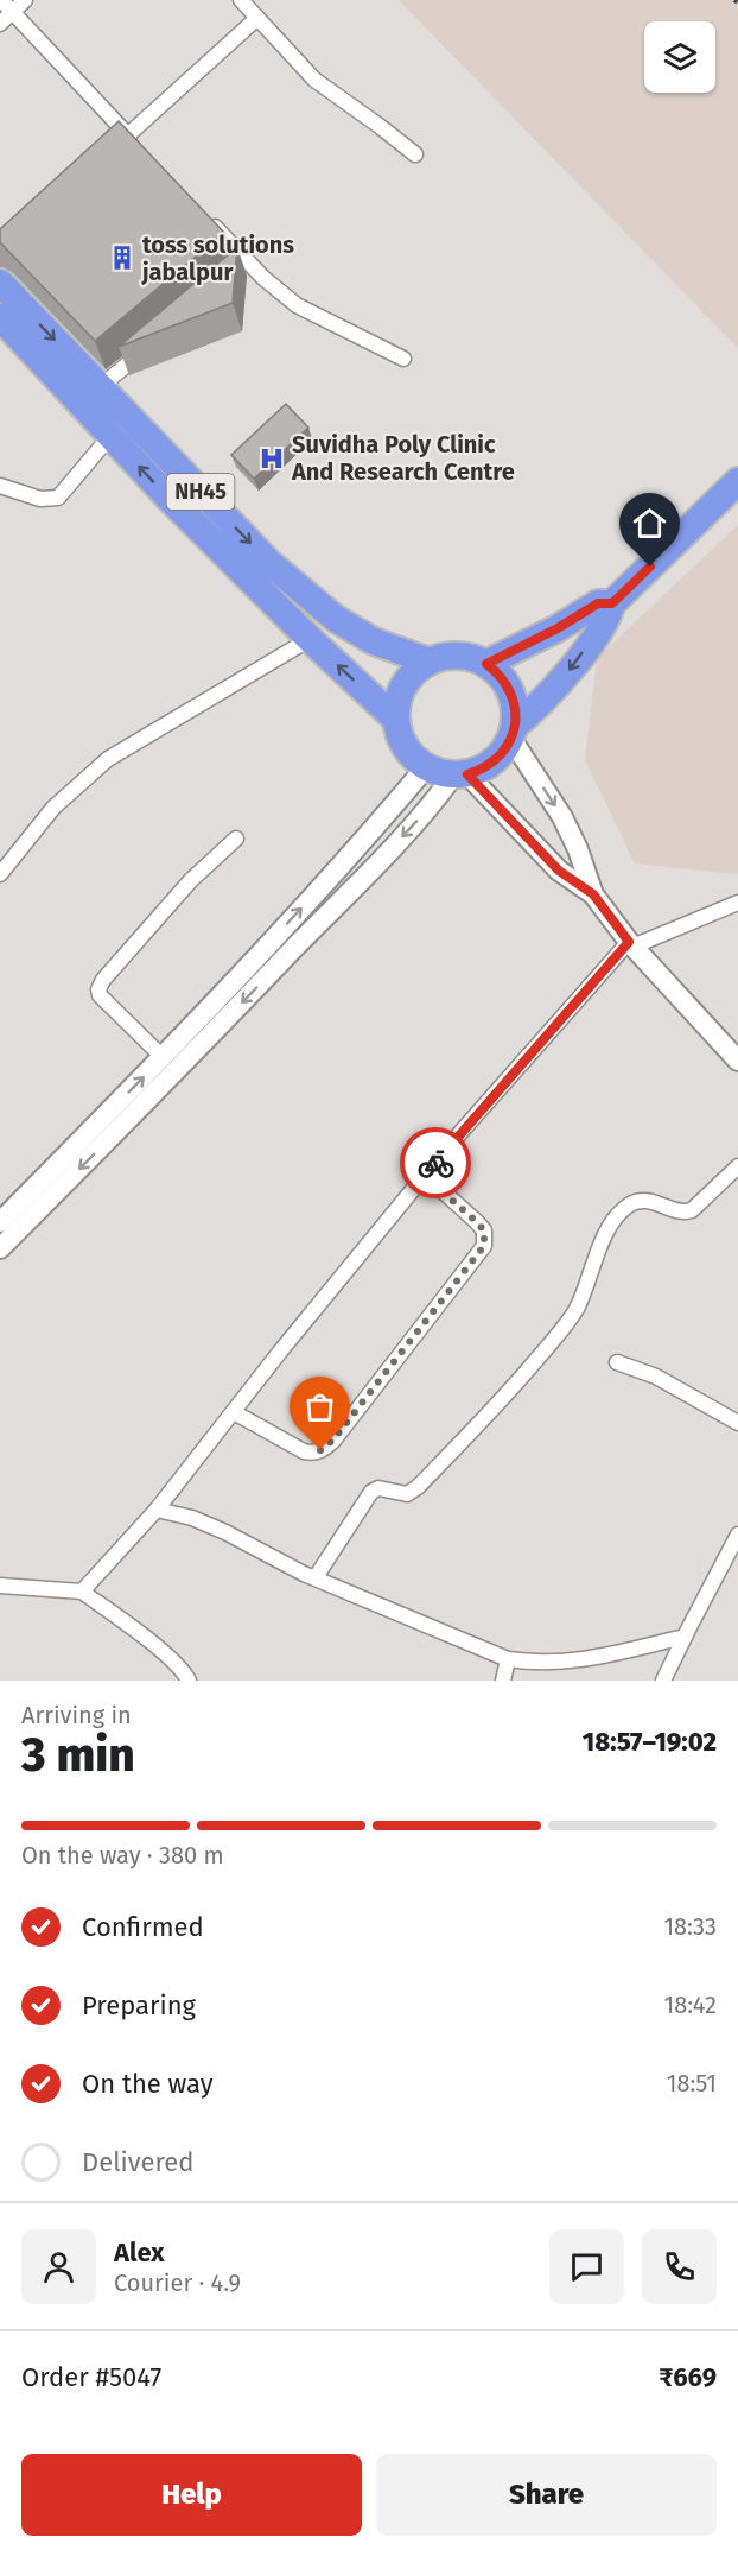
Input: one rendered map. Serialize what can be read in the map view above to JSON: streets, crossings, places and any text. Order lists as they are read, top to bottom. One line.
{"streets":{"highway":["NH45"]},"places":{"building":["toss solutions jabalpur"],"hospital":["Suvidha Poly Clinic And Research Centre"]},"page":{"heading":["3 min","Arriving in","18:57–19:02"],"panel":["Alex","Courier · 4.9","Order #5047","₹669"],"bar":"On the way · 380 m","list":[["Confirmed","18:33"],["Preparing","18:42"],["On the way","18:51"],"Delivered"],"buttons":["Help","Share"]}}
